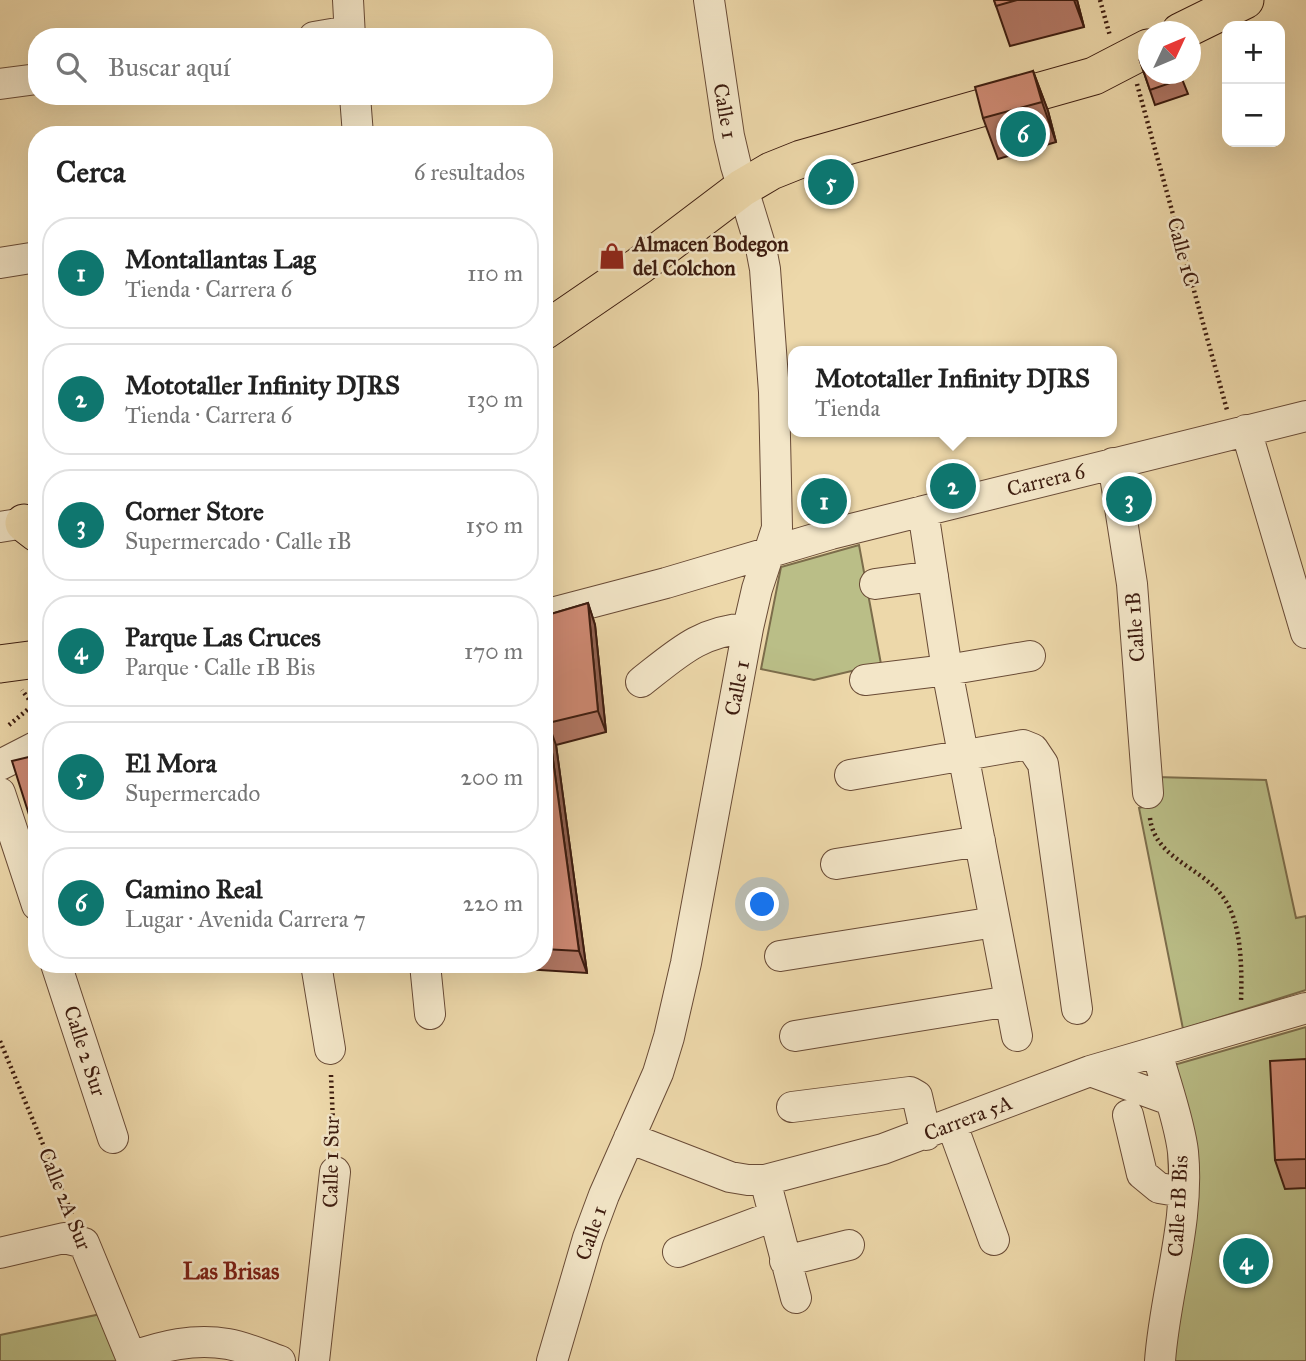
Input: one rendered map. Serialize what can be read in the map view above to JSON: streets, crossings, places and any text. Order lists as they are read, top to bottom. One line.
{"streets":{"street":["Calle 1","Carrera 6","Calle 1B","Calle 2 Sur","Carrera 5A","Calle 1 Sur","Calle 2A Sur","Calle 1B Bis"],"path":["Calle 1C"]},"crossings":[["Calle 1","Carrera 6"],["Calle 1","Carrera 5A"],["Calle 1C","Carrera 6"],["Carrera 6","Calle 1B"],["Carrera 5A","Calle 1B Bis"]],"districts":["Las Brisas"],"places":{"shop":["Almacen Bodegon del Colchon"]},"north":"top right","page":{"map_buttons":["+","−"],"search":"Buscar aquí","pins":["6","5","2","3","1","4"],"heading":["Cerca","6 resultados"],"list":[{"mark":"1","name":"Montallantas Lag","note":"Tienda · Carrera 6","value":"110 m"},{"mark":"2","name":"Mototaller Infinity DJRS","note":"Tienda · Carrera 6","value":"130 m"},{"mark":"3","name":"Corner Store","note":"Supermercado · Calle 1B","value":"150 m"},{"mark":"4","name":"Parque Las Cruces","note":"Parque · Calle 1B Bis","value":"170 m"},{"mark":"5","name":"El Mora","note":"Supermercado","value":"200 m"},{"mark":"6","name":"Camino Real","note":"Lugar · Avenida Carrera 7","value":"220 m"}],"popup":["Mototaller Infinity DJRS","Tienda"]}}
